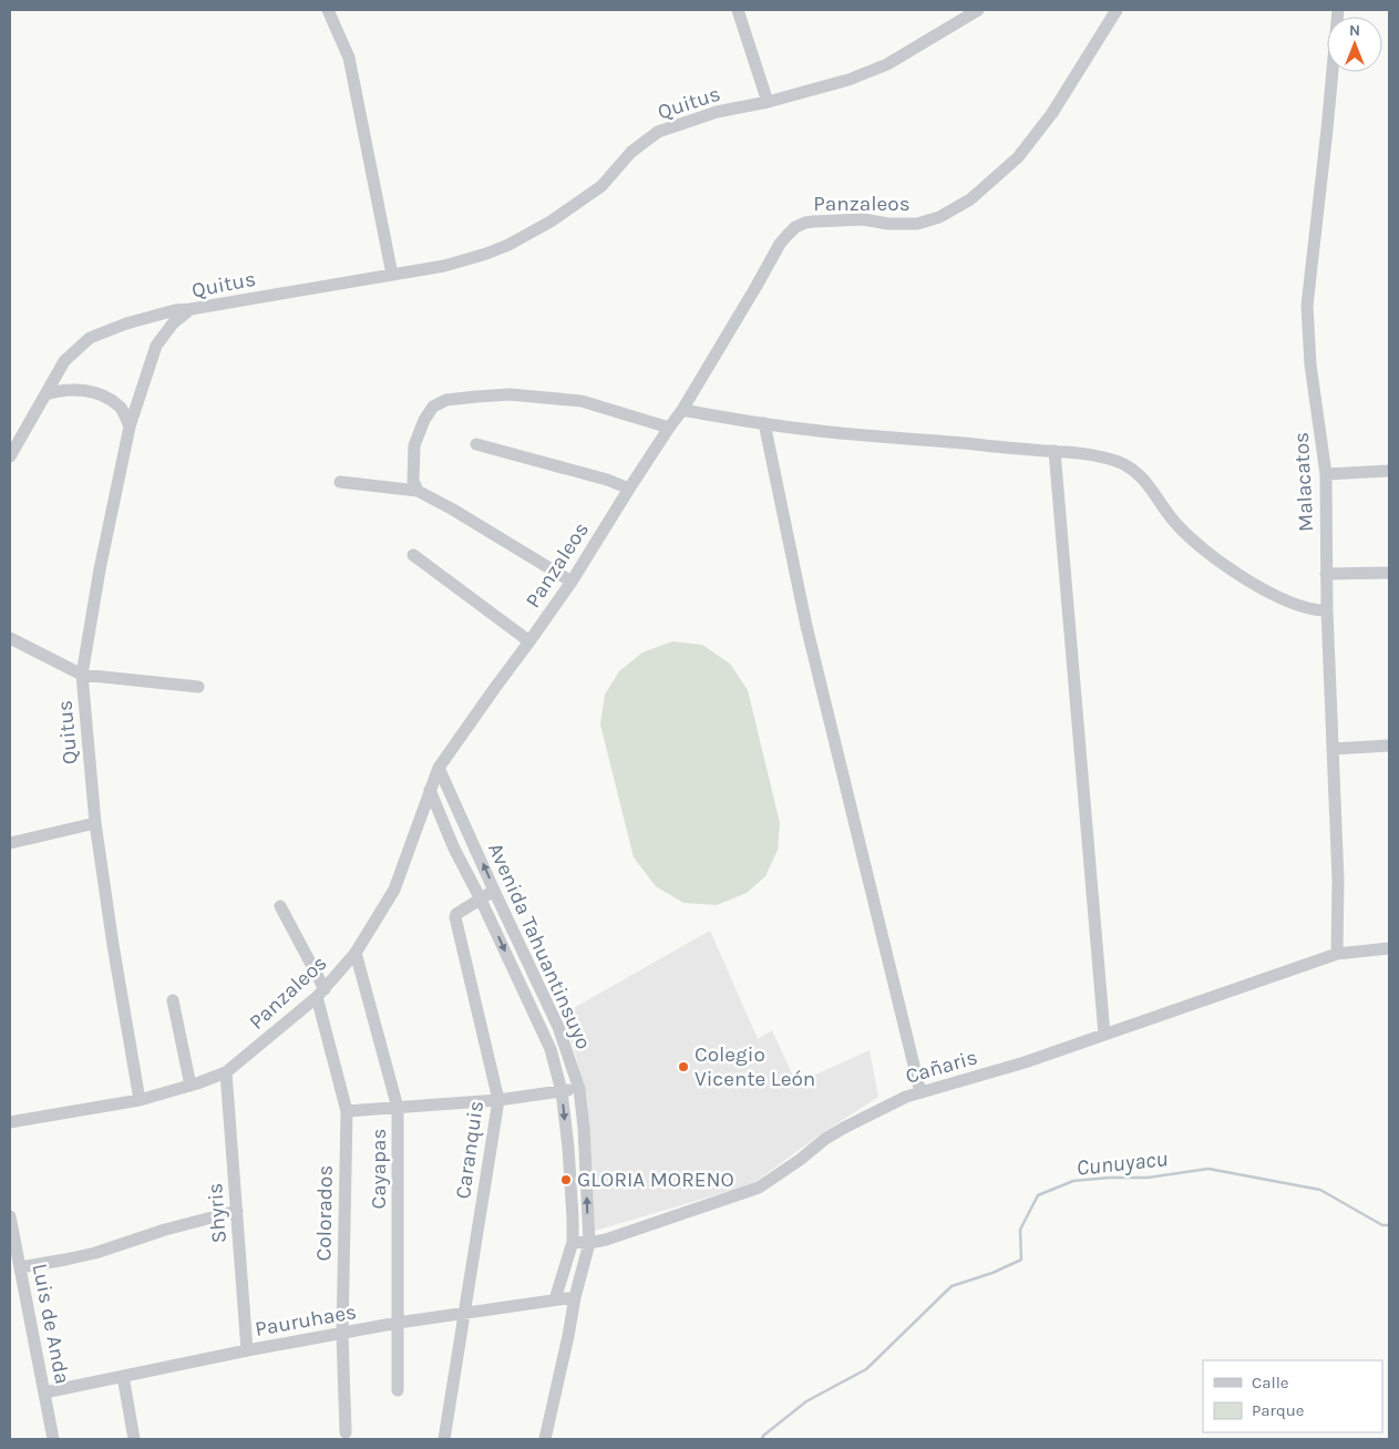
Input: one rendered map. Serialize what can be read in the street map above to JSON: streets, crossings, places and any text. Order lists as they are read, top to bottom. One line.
{"streets":{"street":["Quitus","Panzaleos","Malacatos","Avenida Tahuantinsuyo","Cañaris","Caranquis","Cayapas","Shyris","Colorados","Pauruhaes","Luis de Anda"]},"crossings":[["Quitus","Panzaleos"],["Panzaleos","Avenida Tahuantinsuyo"],["Panzaleos","Cayapas"],["Panzaleos","Shyris"],["Panzaleos","Colorados"],["Malacatos","Cañaris"],["Avenida Tahuantinsuyo","Cañaris"],["Avenida Tahuantinsuyo","Caranquis"],["Avenida Tahuantinsuyo","Pauruhaes"],["Caranquis","Pauruhaes"],["Cayapas","Pauruhaes"],["Shyris","Pauruhaes"],["Colorados","Pauruhaes"],["Pauruhaes","Luis de Anda"]],"water":["Cunuyacu"],"places":["Colegio Vicente León","GLORIA MORENO"],"legend":["Calle","Parque"],"north":"top"}
